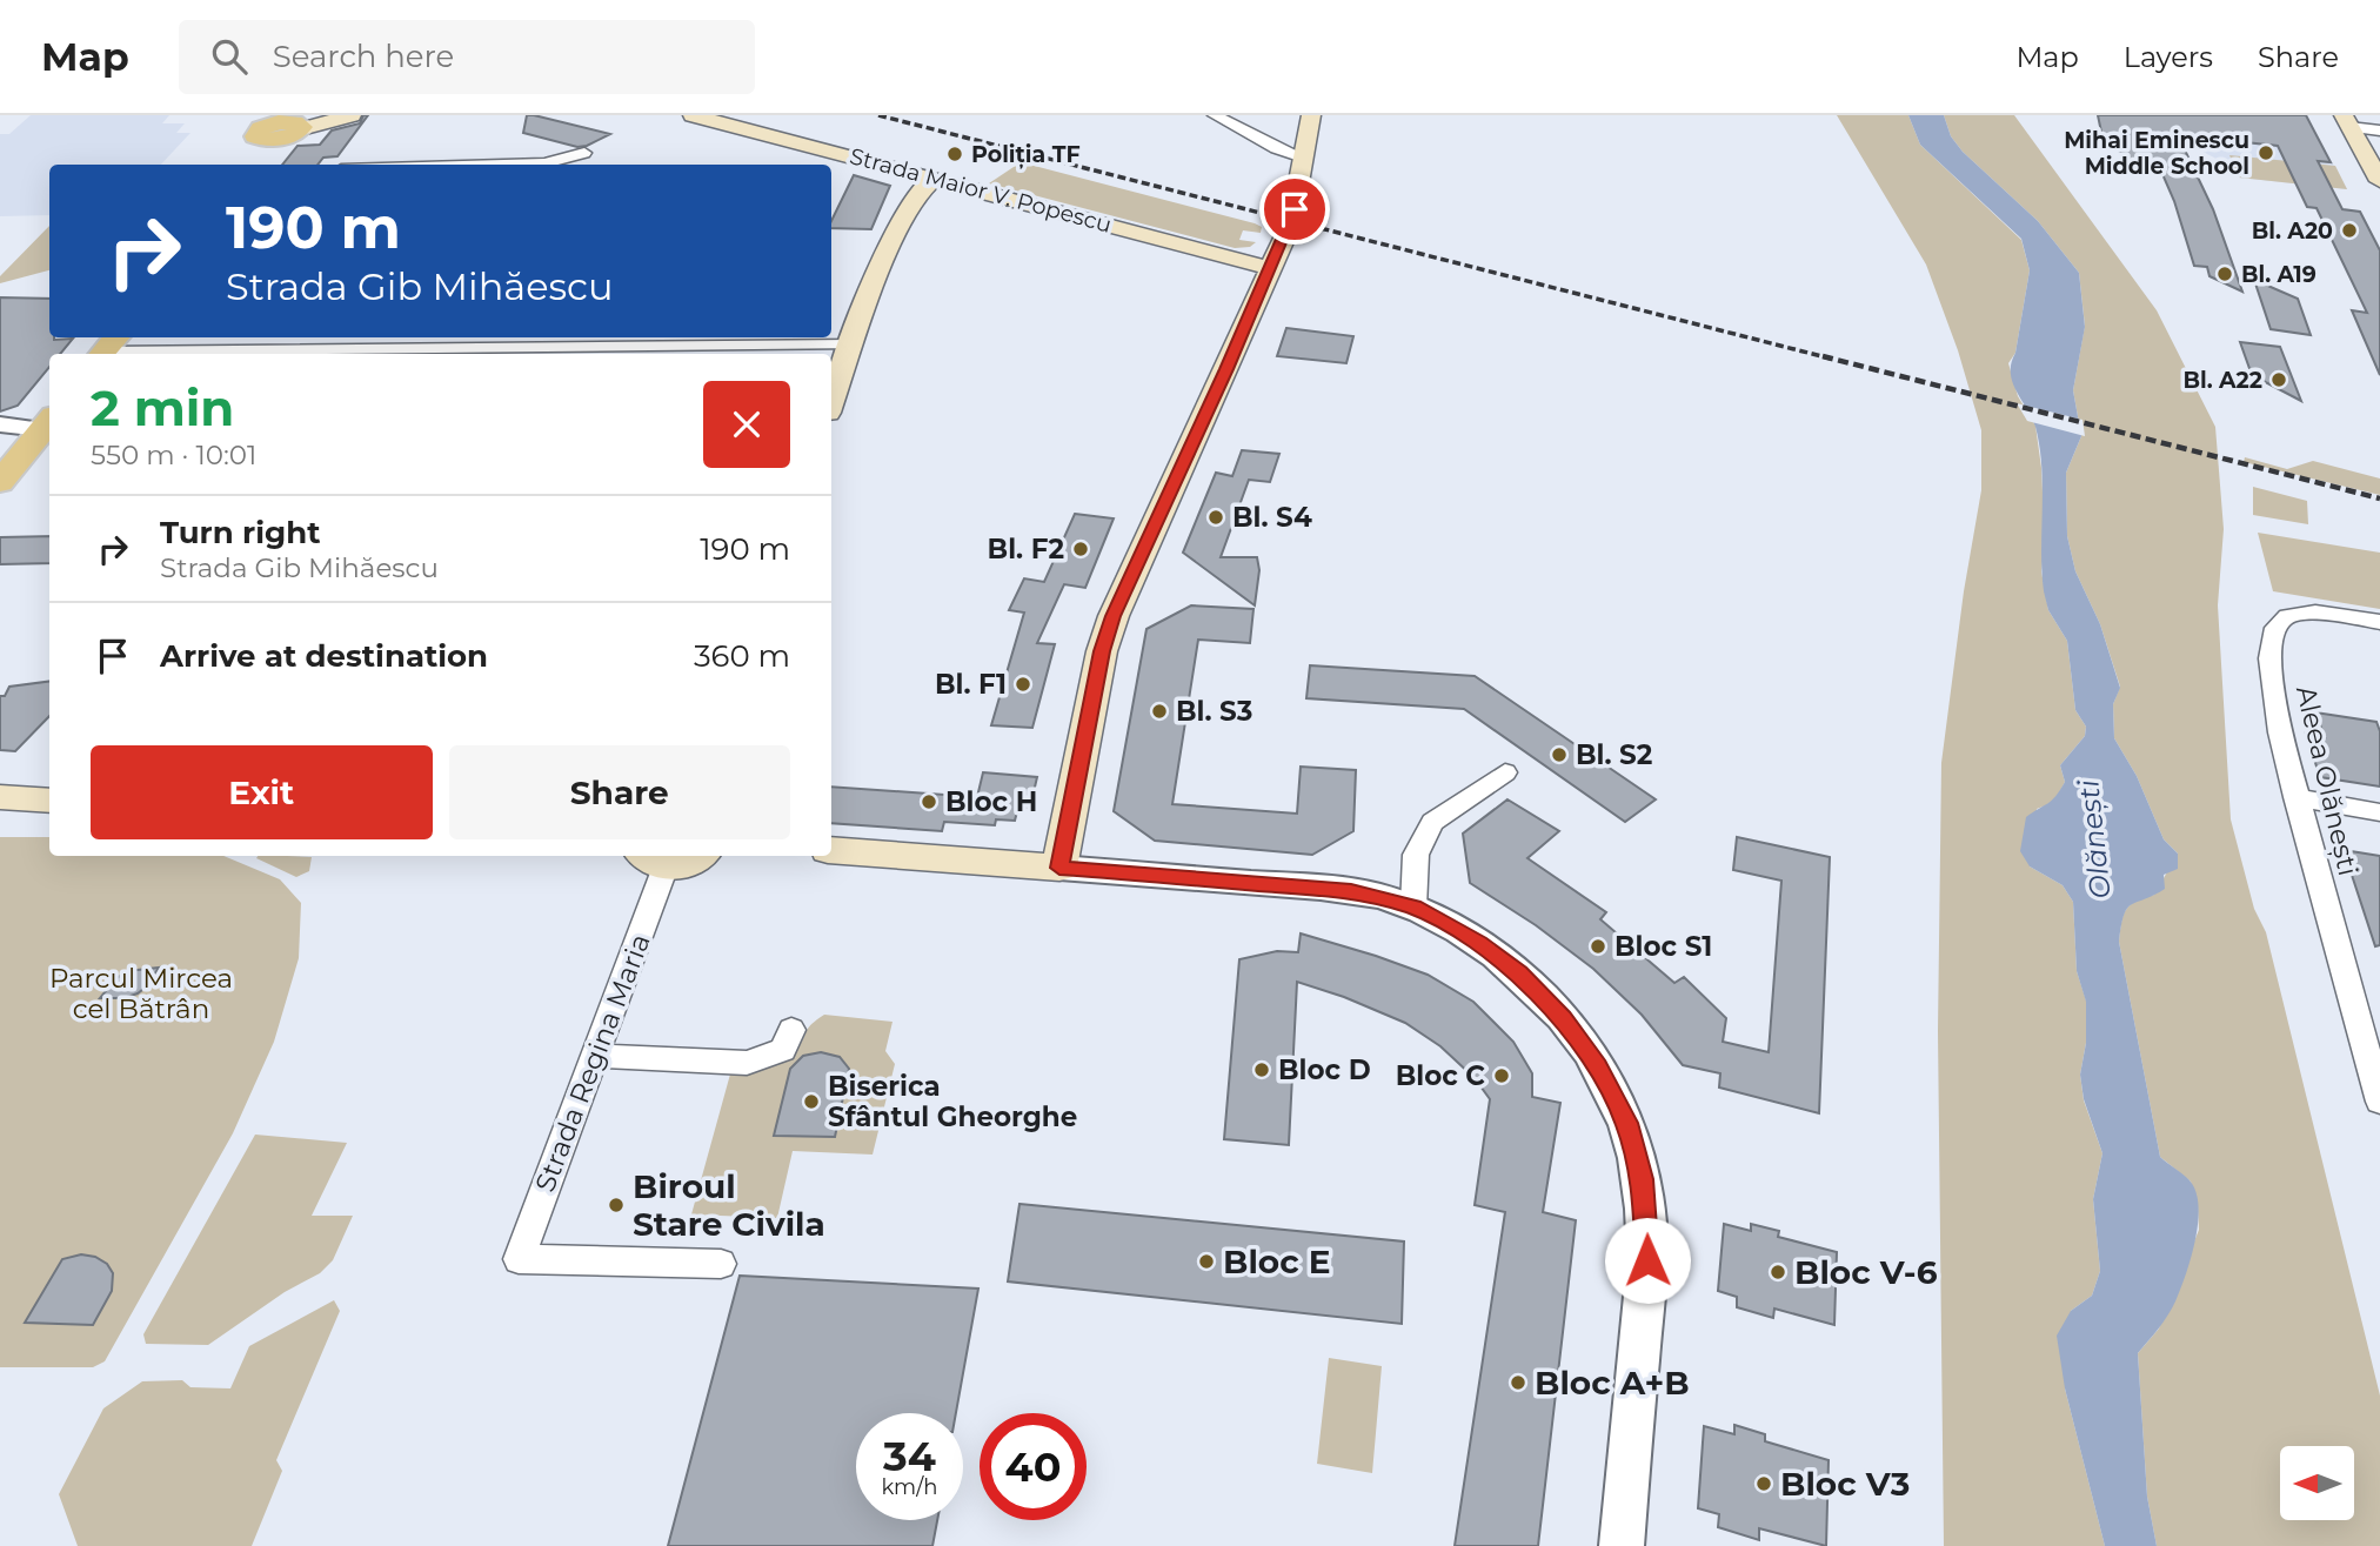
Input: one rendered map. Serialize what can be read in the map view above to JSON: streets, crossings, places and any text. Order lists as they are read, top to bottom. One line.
{"streets":{"main road":["Strada Maior V. Popescu"],"street":["Aleea Olănești","Strada Regina Maria"]},"water":["Olănești"],"parks":["Parcul Mircea cel Bătrân"],"places":["Mihai Eminescu Middle School","Poliția TF","Bl. A20","Bl. A19","Bl. A22","Bl. S4","Bl. F2","Bl. F1","Bl. S3","Bl. S2","Bloc H","Bloc S1","Bloc D","Bloc C","Biserica Sfântul Gheorghe","Biroul Stare Civila","Bloc E","Bloc V-6","Bloc A+B","Bloc V3"],"north":"left","page":{"header":"Map","search":"Search here","nav":["Map","Layers","Share"],"turn":["190 m","Strada Gib Mihăescu"],"heading":["2 min","550 m · 10:01"],"list":[{"name":"Turn right","note":"Strada Gib Mihăescu","value":"190 m"},{"name":"Arrive at destination","value":"360 m"}],"buttons":["Exit","Share"],"speed":"34 km/h","limit":"40"}}
